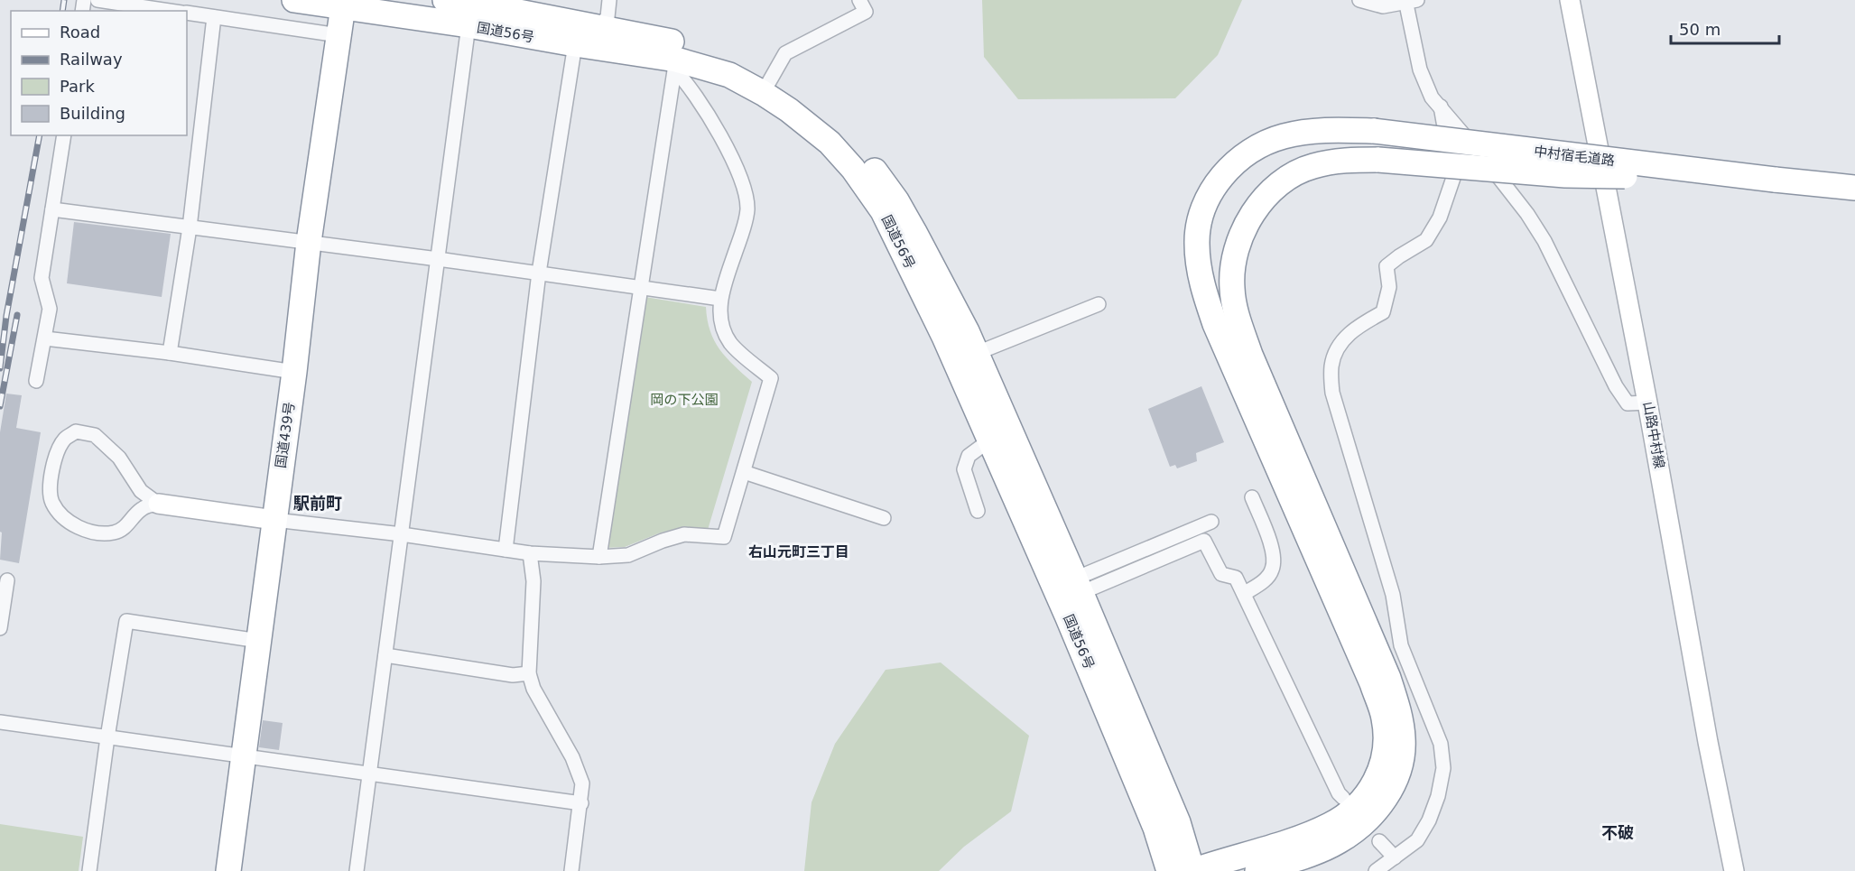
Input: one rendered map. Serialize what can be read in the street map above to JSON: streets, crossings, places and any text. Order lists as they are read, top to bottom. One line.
{"streets":{"highway":["国道56号","中村宿毛道路","国道439号"],"main road":["山路中村線"]},"crossings":[["国道56号","中村宿毛道路"],["国道56号","国道439号"]],"districts":["駅前町","右山元町三丁目","不破"],"parks":["岡の下公園"],"legend":["Road","Railway","Park","Building"],"scale_bar":"50 m"}
